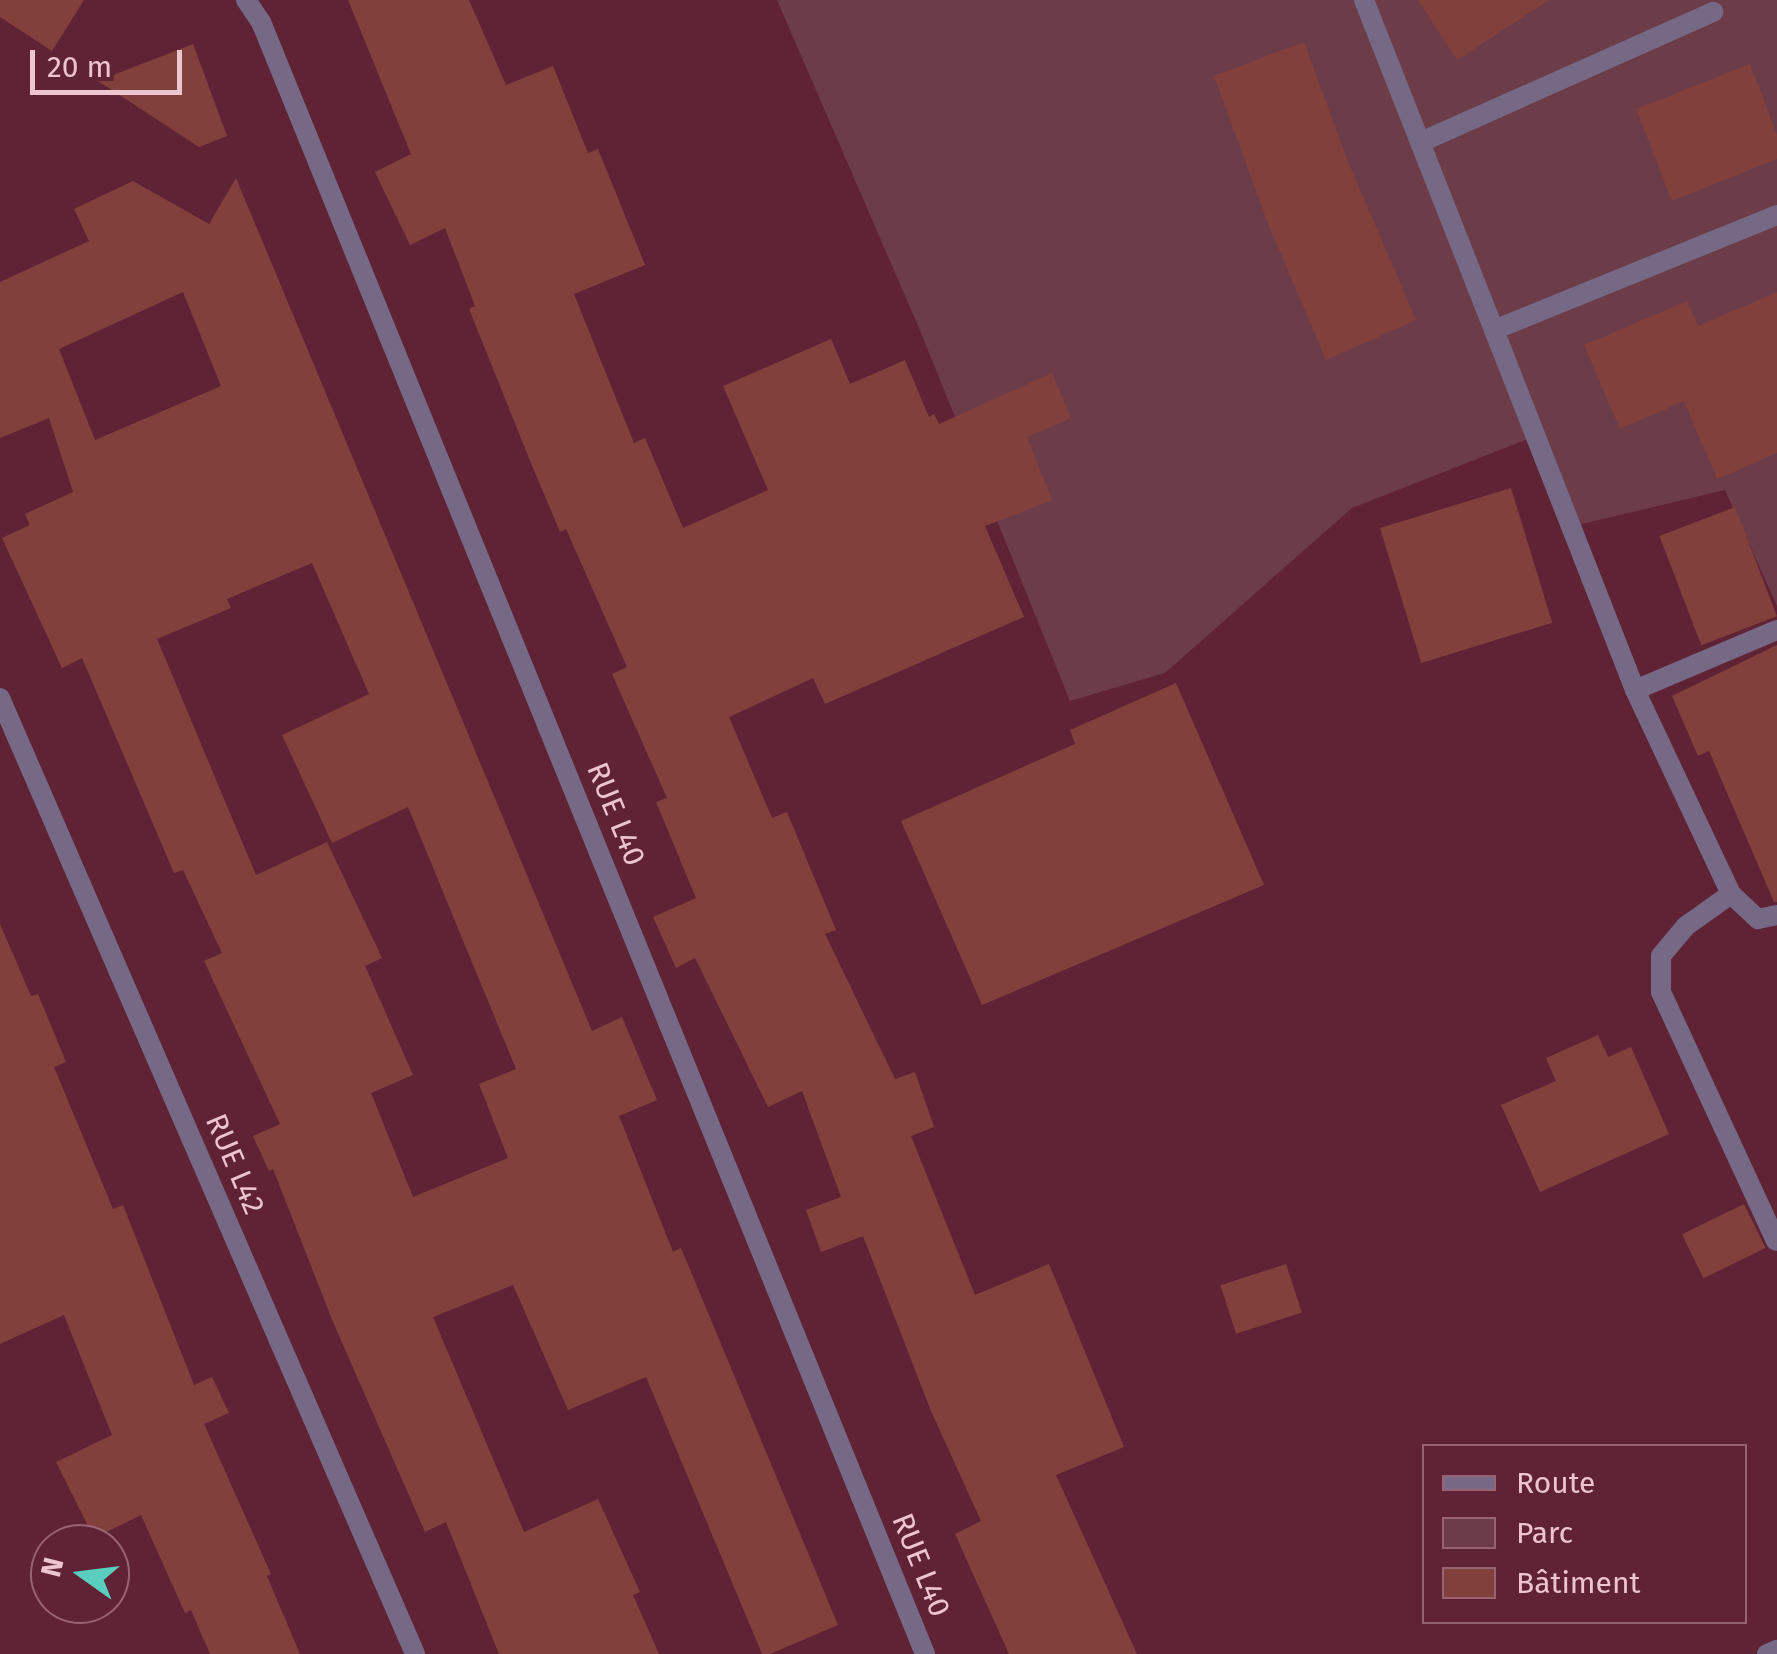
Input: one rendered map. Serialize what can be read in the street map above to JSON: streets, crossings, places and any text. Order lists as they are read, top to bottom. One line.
{"streets":{"street":["RUE L40","RUE L42"]},"legend":["Route","Parc","Bâtiment"],"scale_bar":"20 m","north":"left"}
